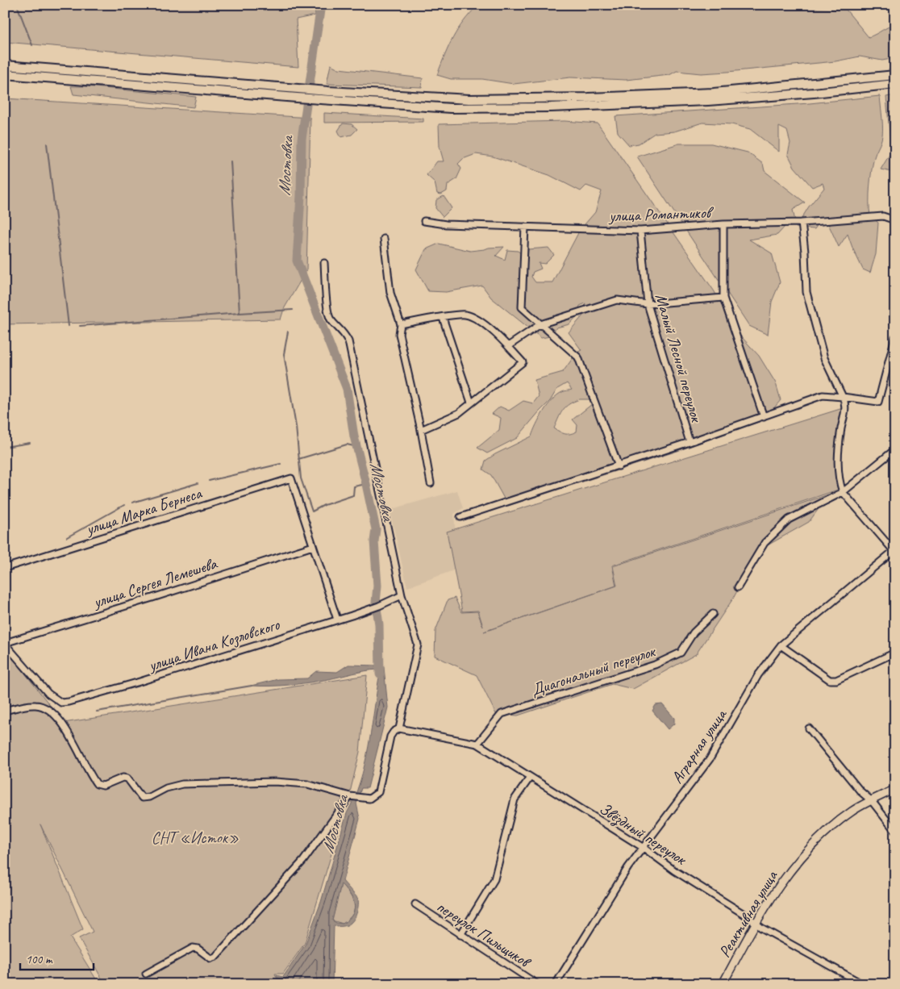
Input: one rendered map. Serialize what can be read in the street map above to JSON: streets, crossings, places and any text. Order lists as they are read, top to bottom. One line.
{"streets":{"main road":["Реактивная улица"],"street":["улица Романтиков","Малый Лесной переулок","улица Марка Бернеса","улица Сергея Лемешева","улица Ивана Козловского","Диагональный переулок","Аграрная улица","Звёздный переулок","переулок Пильщиков"]},"crossings":[["улица Романтиков","Малый Лесной переулок"],["улица Марка Бернеса","улица Сергея Лемешева"],["улица Сергея Лемешева","улица Ивана Козловского"],["Диагональный переулок","Звёздный переулок"],["Аграрная улица","Звёздный переулок"],["Звёздный переулок","Реактивная улица"]],"water":["Мостовка"],"parks":["СНТ «Исток»"],"scale_bar":"100 m"}
